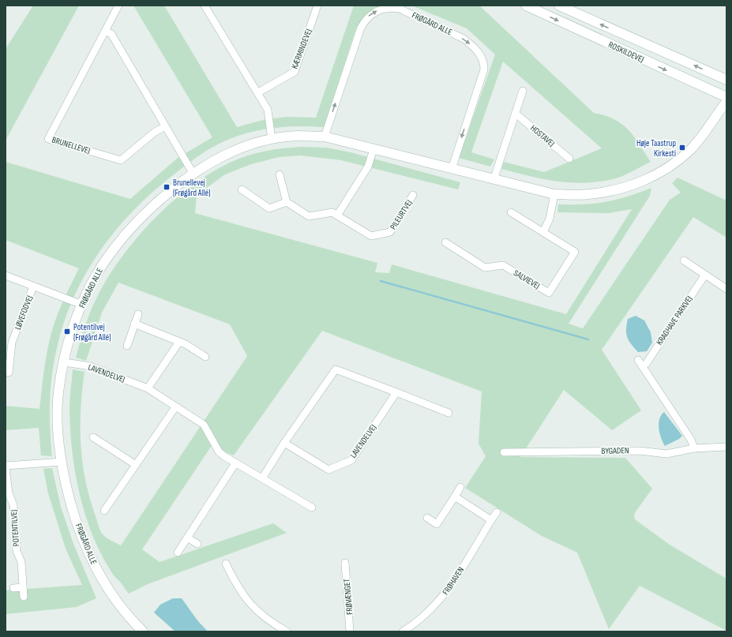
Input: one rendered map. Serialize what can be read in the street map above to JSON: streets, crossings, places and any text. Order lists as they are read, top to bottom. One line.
{"streets":{"street":["FRØGÅRD ALLE","KÆRMINDEVEJ","ROSKILDEVEJ","HOSTAVEJ","BRUNELLEVEJ","PILEURTVEJ","SALVIEVEJ","LØVEFODVEJ","KRAGHAVE PARKVEJ","LAVENDELVEJ","BYGADEN","POTENTILVEJ","FRØHAVEN","FRØVÆNGET"]},"crossings":[["FRØGÅRD ALLE","LØVEFODVEJ"],["FRØGÅRD ALLE","LAVENDELVEJ"],["FRØGÅRD ALLE","POTENTILVEJ"]],"places":{"transit":["Høje Taastrup Kirkesti","Brunellevej (Frøgård Allé)","Potentilvej (Frøgård Allé)"]}}
